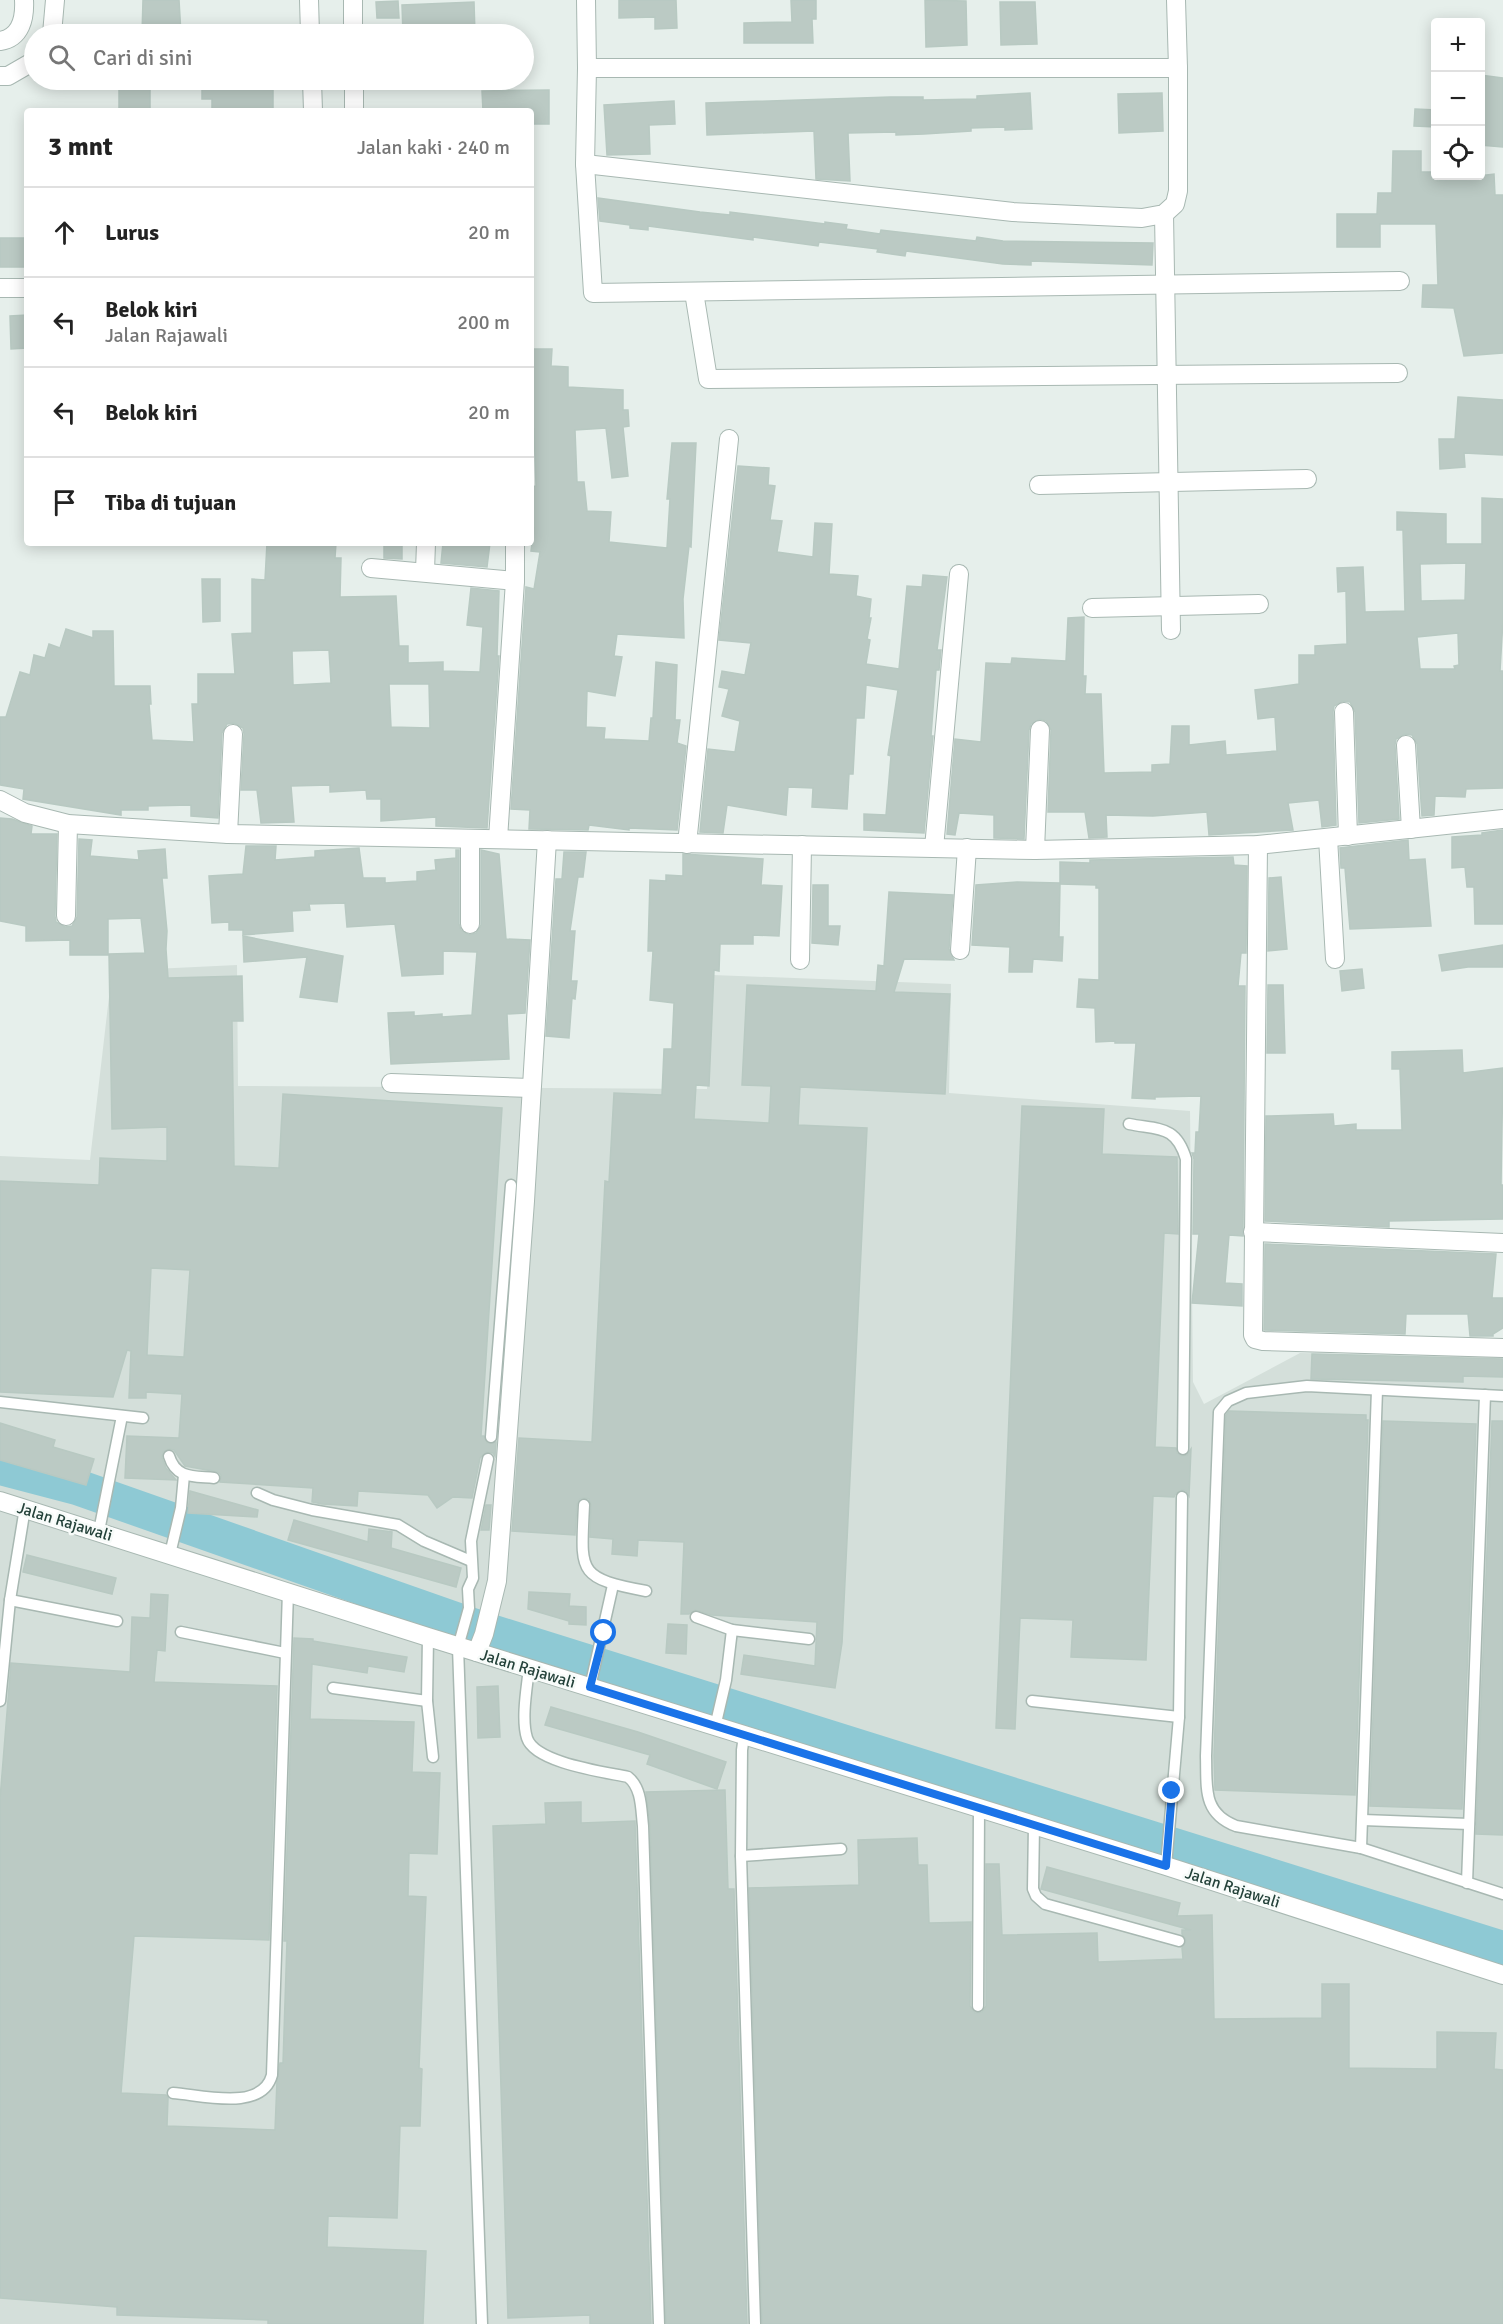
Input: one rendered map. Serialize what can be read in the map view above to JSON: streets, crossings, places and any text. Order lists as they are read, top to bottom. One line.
{"streets":{"street":["Jalan Rajawali"]},"page":{"map_buttons":["+","−"],"search":"Cari di sini","heading":["3 mnt","Jalan kaki · 240 m"],"list":[["Lurus","20 m"],["Belok kiri","Jalan Rajawali","200 m"],["Belok kiri","20 m"],"Tiba di tujuan"]}}
